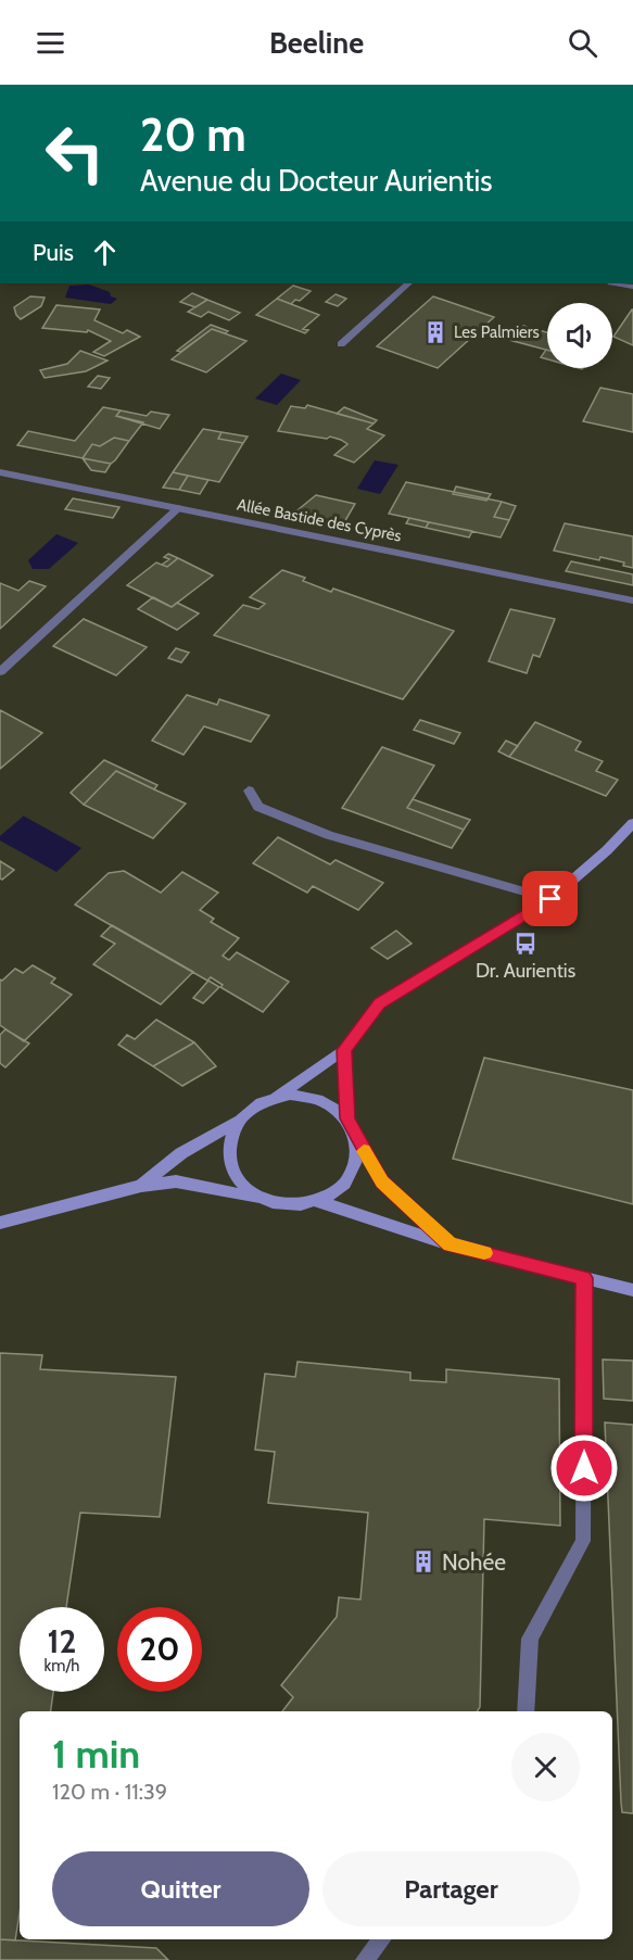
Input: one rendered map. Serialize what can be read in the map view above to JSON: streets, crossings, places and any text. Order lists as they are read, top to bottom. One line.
{"streets":{"street":["Allée Bastide des Cyprès"]},"places":{"building":["Les Palmiers","Nohée"],"bus stop":["Dr. Aurientis"]},"page":{"header":"Beeline","turn":["20 m","Avenue du Docteur Aurientis"],"then":"Puis","speed":"12 km/h","limit":"20","heading":["1 min","120 m · 11:39"],"buttons":["Quitter","Partager"]}}
